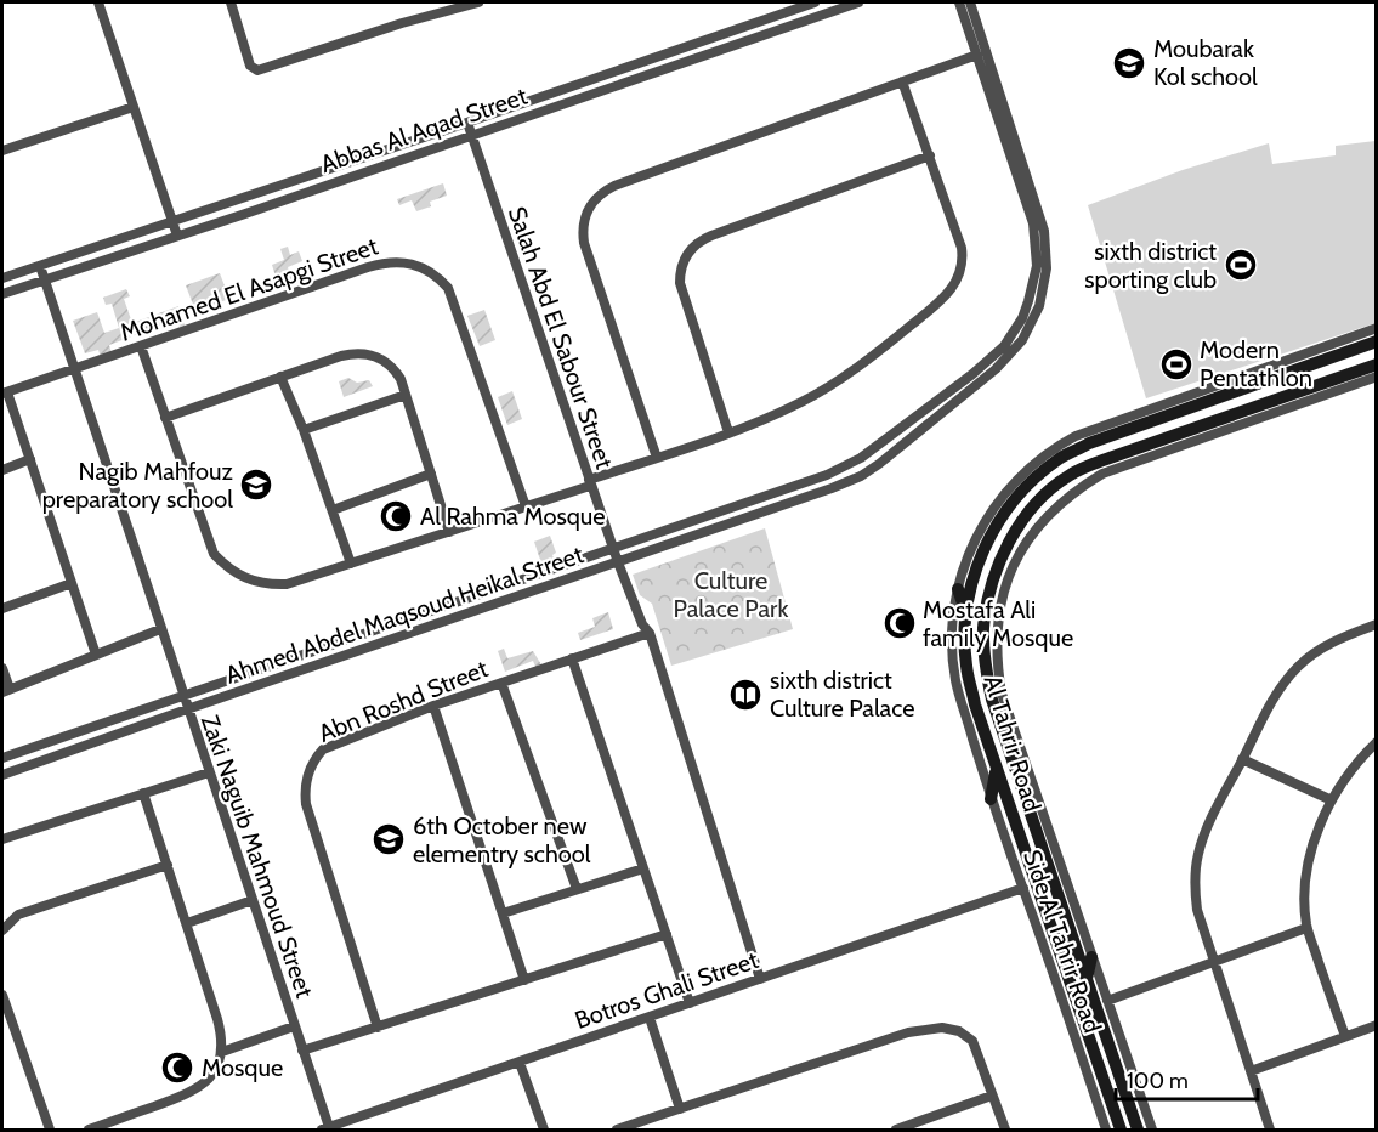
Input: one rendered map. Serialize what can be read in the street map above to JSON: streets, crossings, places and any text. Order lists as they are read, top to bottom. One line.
{"streets":{"street":["Abbas Al Aqad Street","Mohamed El Asapgi Street","Salah Abd El Sabour Street","Ahmed Abdel Maqsoud Heikal Street","Abn Roshd Street","Al Tahrir Road","Zaki Naguib Mahmoud Street","Side Al Tahrir Road","Botros Ghali Street"]},"crossings":[["Abbas Al Aqad Street","Salah Abd El Sabour Street"],["Abbas Al Aqad Street","Zaki Naguib Mahmoud Street"],["Mohamed El Asapgi Street","Zaki Naguib Mahmoud Street"],["Salah Abd El Sabour Street","Ahmed Abdel Maqsoud Heikal Street"],["Salah Abd El Sabour Street","Abn Roshd Street"],["Salah Abd El Sabour Street","Botros Ghali Street"],["Ahmed Abdel Maqsoud Heikal Street","Zaki Naguib Mahmoud Street"],["Al Tahrir Road","Side Al Tahrir Road"],["Zaki Naguib Mahmoud Street","Botros Ghali Street"],["Side Al Tahrir Road","Botros Ghali Street"]],"parks":["Culture Palace Park"],"places":{"school or university":["Moubarak Kol school","Nagib Mahfouz preparatory school","6th October new elementry school"],"sports":["sixth district sporting club","Modern Pentathlon"],"mosque":["Al Rahma Mosque","Mostafa Ali family Mosque","Mosque"],"library":["sixth district Culture Palace"]},"scale_bar":"100 m"}
